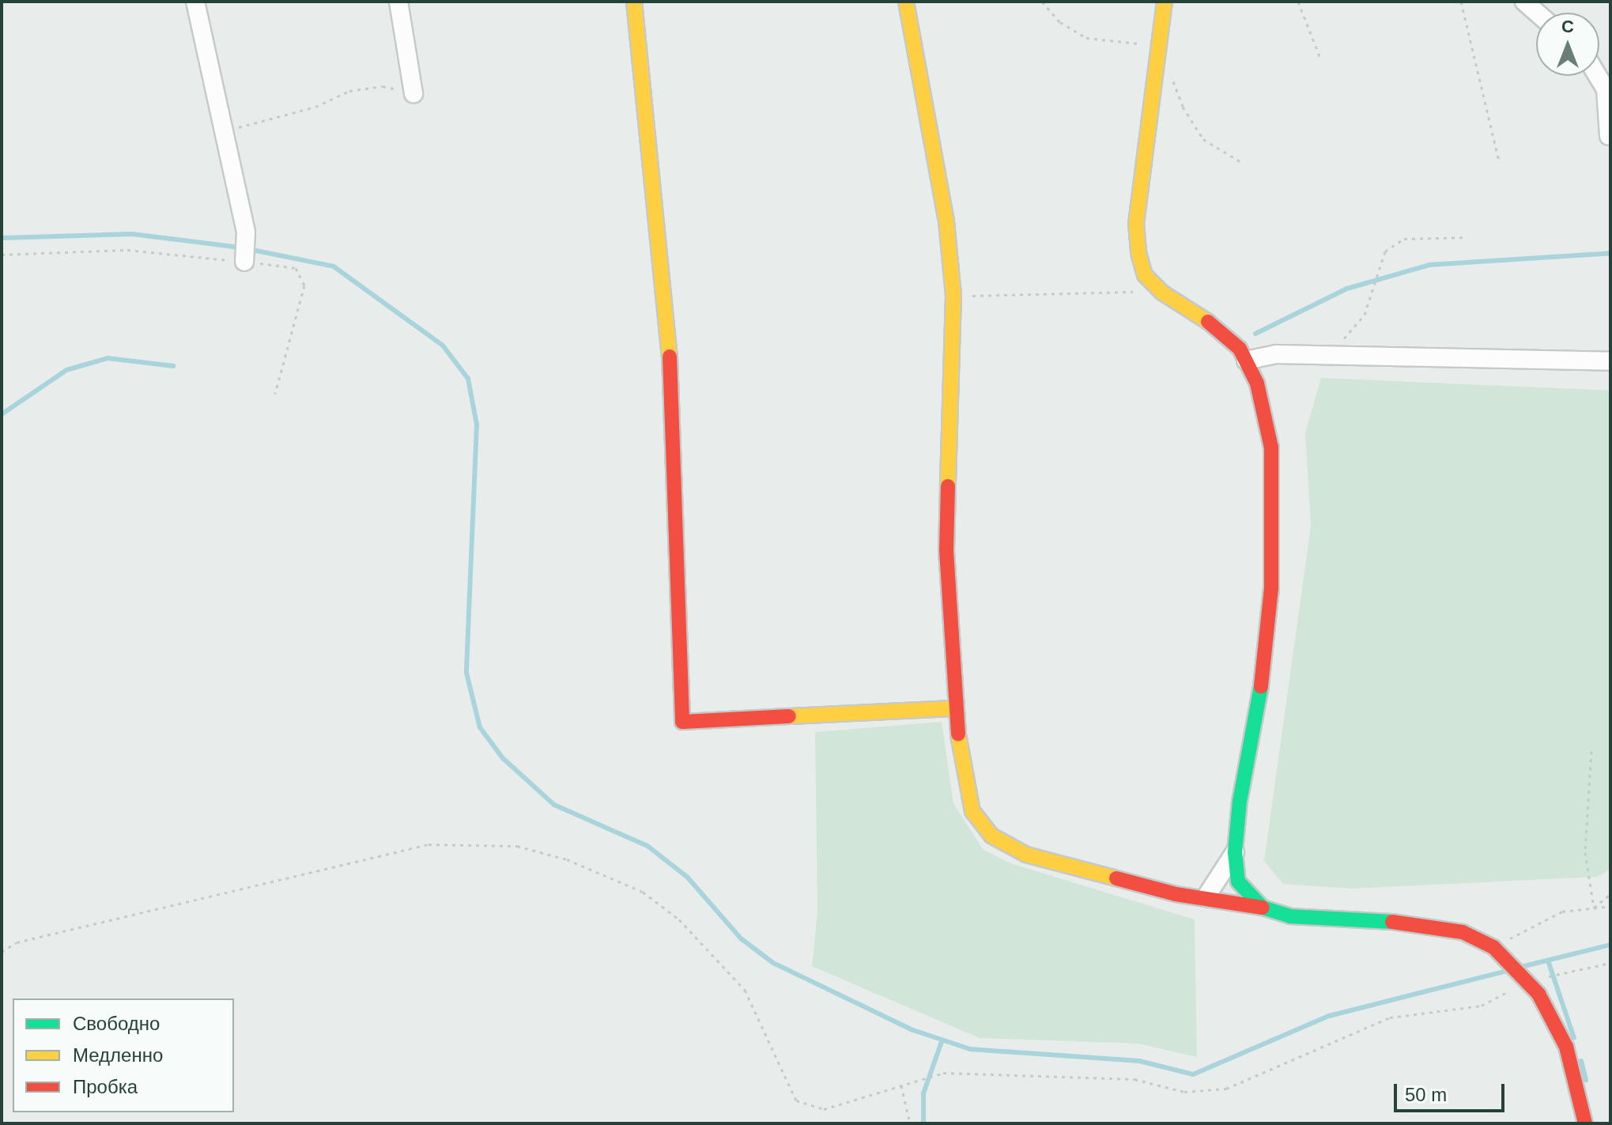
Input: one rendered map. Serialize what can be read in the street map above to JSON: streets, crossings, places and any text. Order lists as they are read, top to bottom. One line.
{"legend":["Свободно","Медленно","Пробка"],"scale_bar":"50 m","north":"top"}
